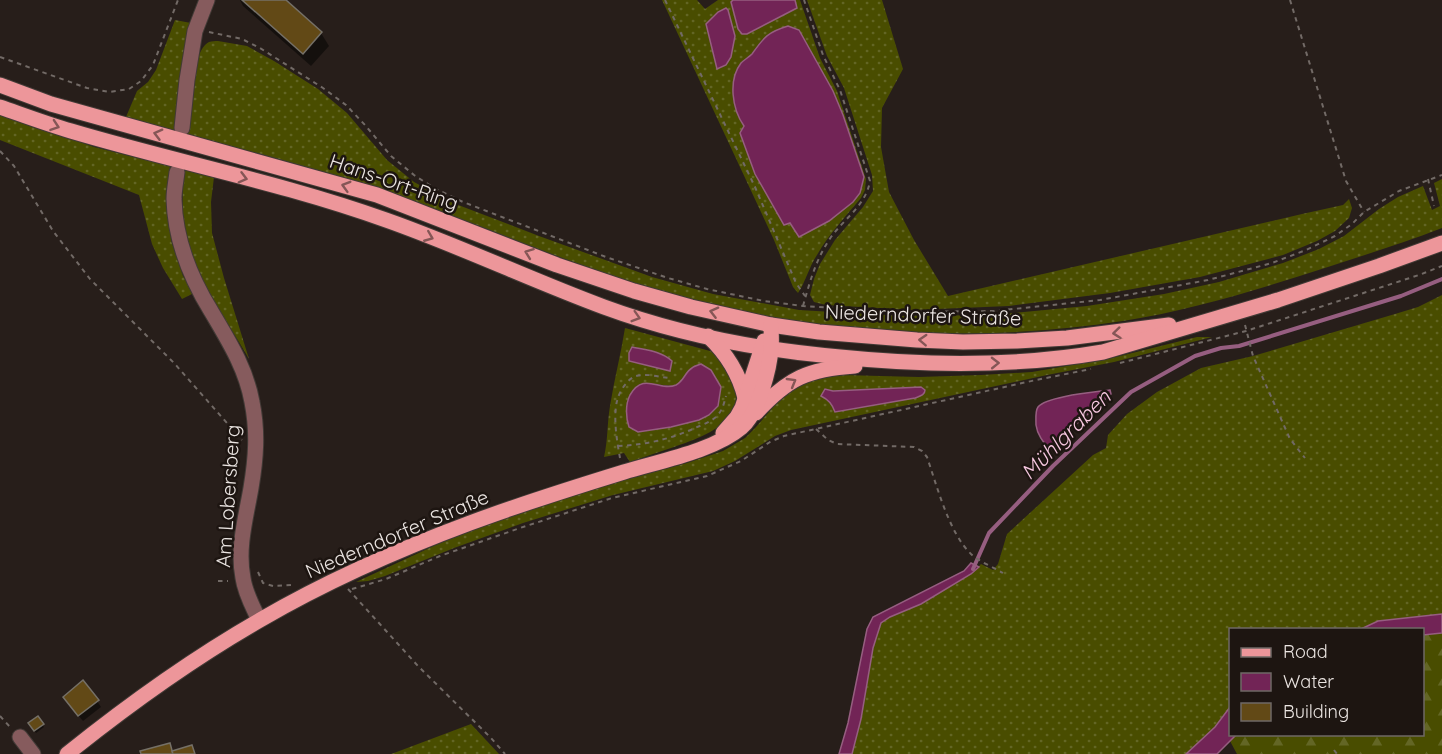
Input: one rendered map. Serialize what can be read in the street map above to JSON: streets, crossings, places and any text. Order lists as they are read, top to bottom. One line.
{"streets":{"main road":["Hans-Ort-Ring","Niederndorfer Straße"],"street":["Am Lobersberg"]},"crossings":[["Hans-Ort-Ring","Niederndorfer Straße"],["Niederndorfer Straße","Am Lobersberg"]],"water":["Mühlgraben"],"legend":["Road","Water","Building"]}
